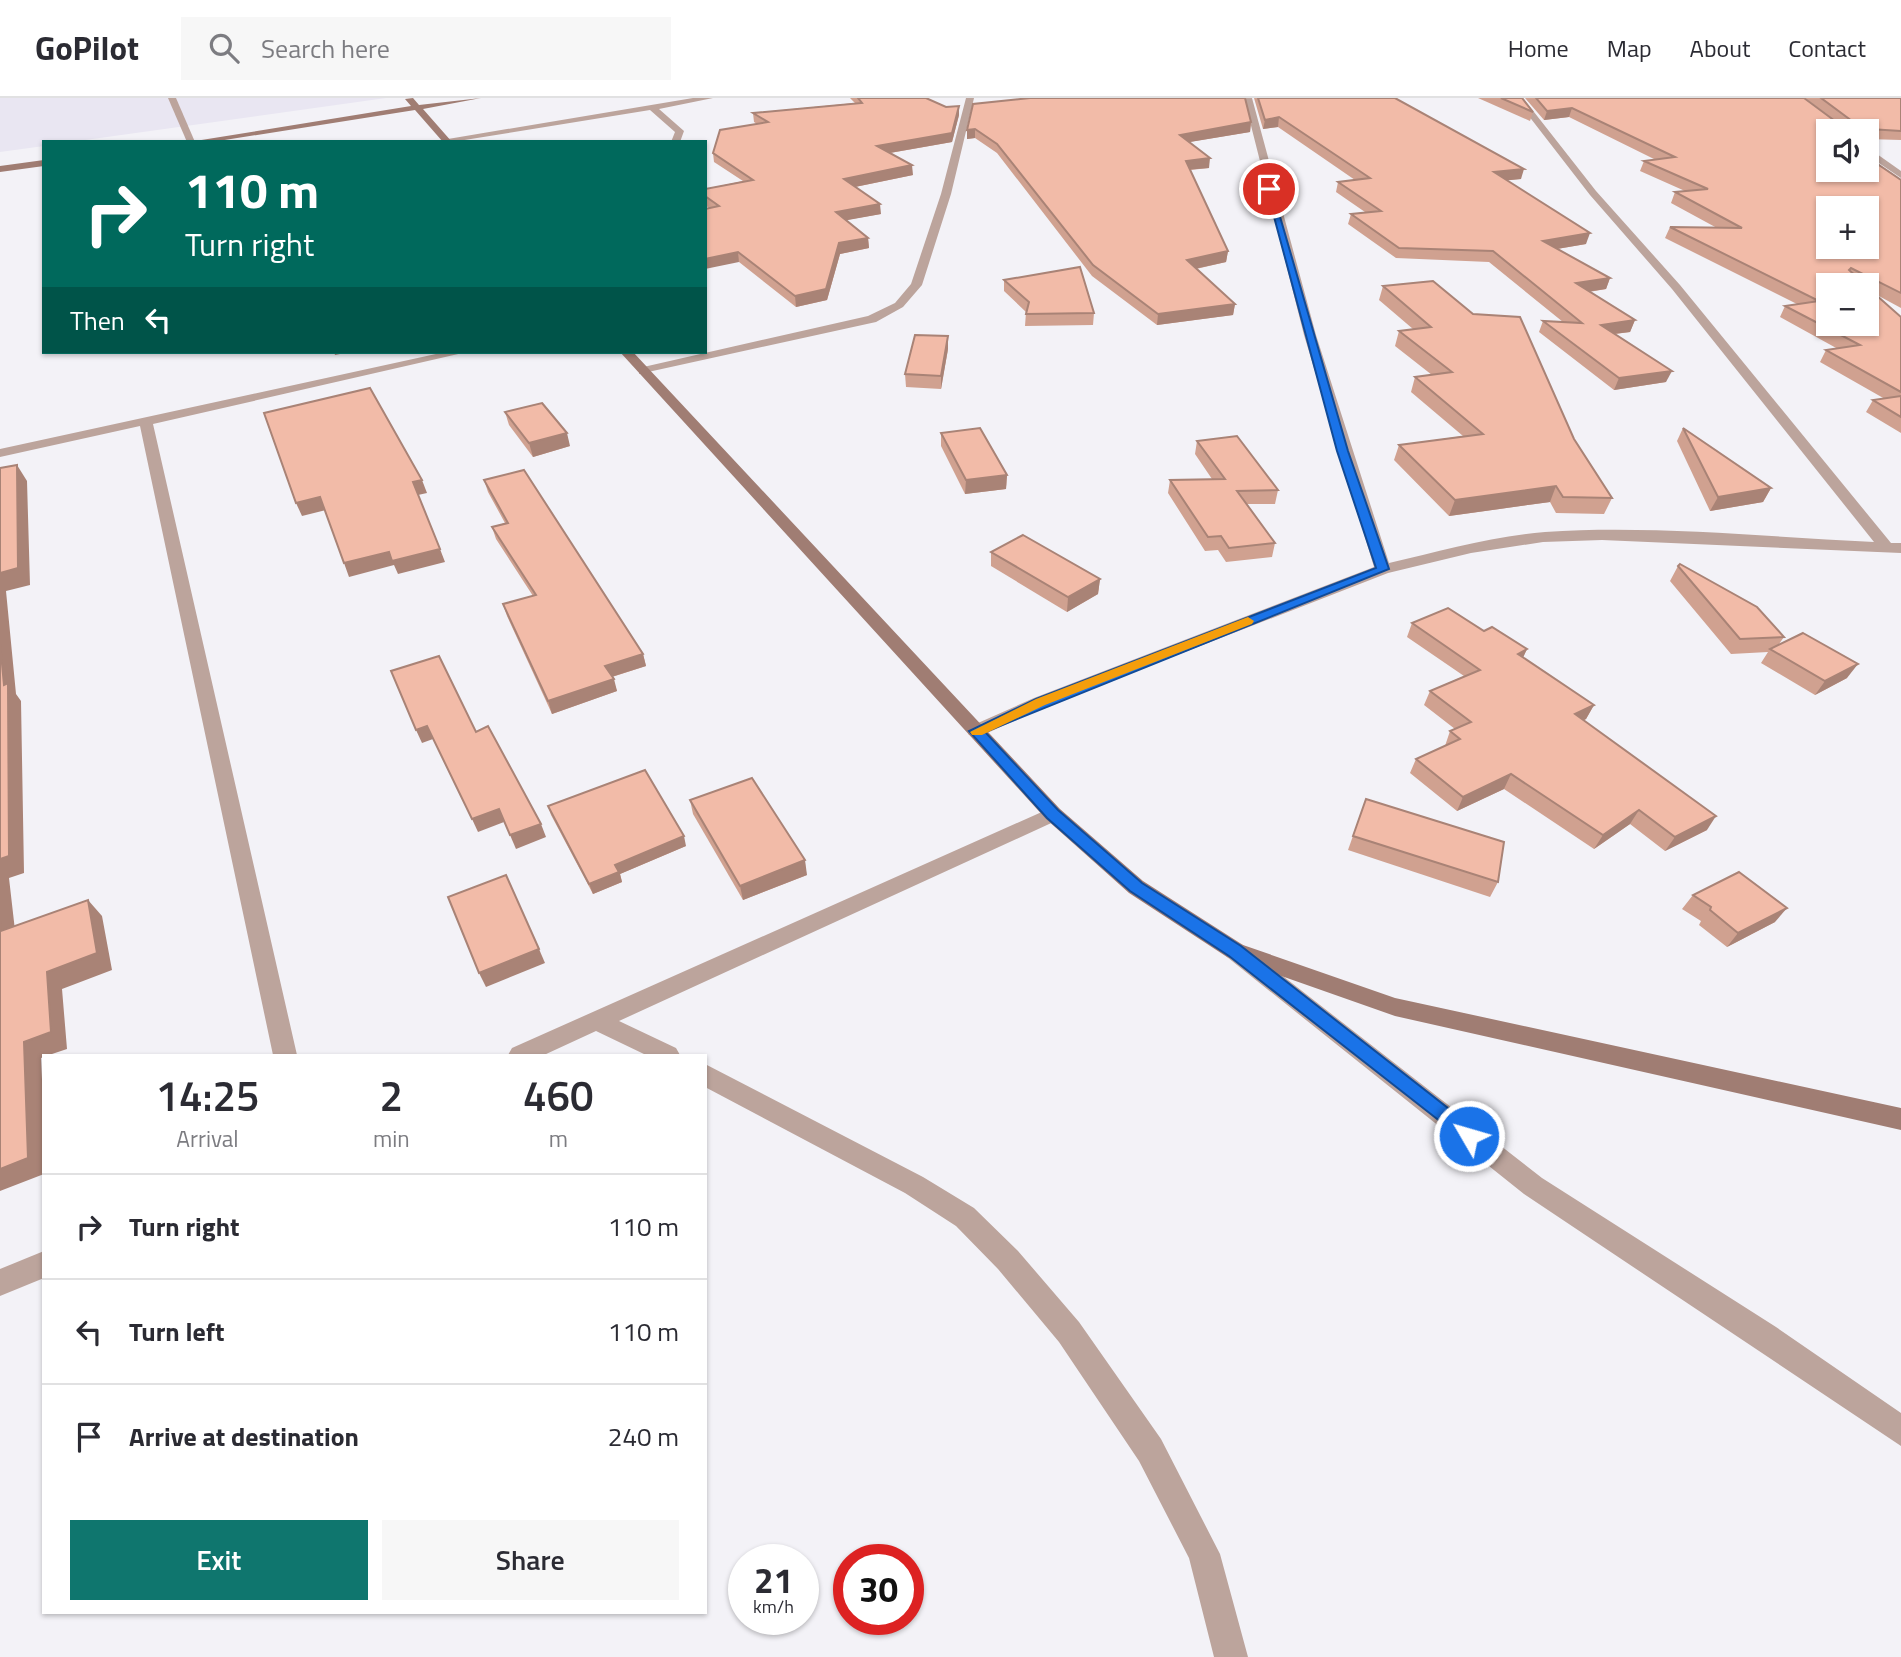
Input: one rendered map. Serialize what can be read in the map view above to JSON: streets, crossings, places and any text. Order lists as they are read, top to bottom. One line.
{"page":{"header":"GoPilot","search":"Search here","nav":["Home","Map","About","Contact"],"map_buttons":["+","−"],"turn":["110 m","Turn right"],"then":"Then","eta":["14:25","Arrival","2","min","460","m"],"list":[{"name":"Turn right","value":"110 m"},{"name":"Turn left","value":"110 m"},{"name":"Arrive at destination","value":"240 m"}],"buttons":["Exit","Share"],"speed":"21 km/h","limit":"30"}}
